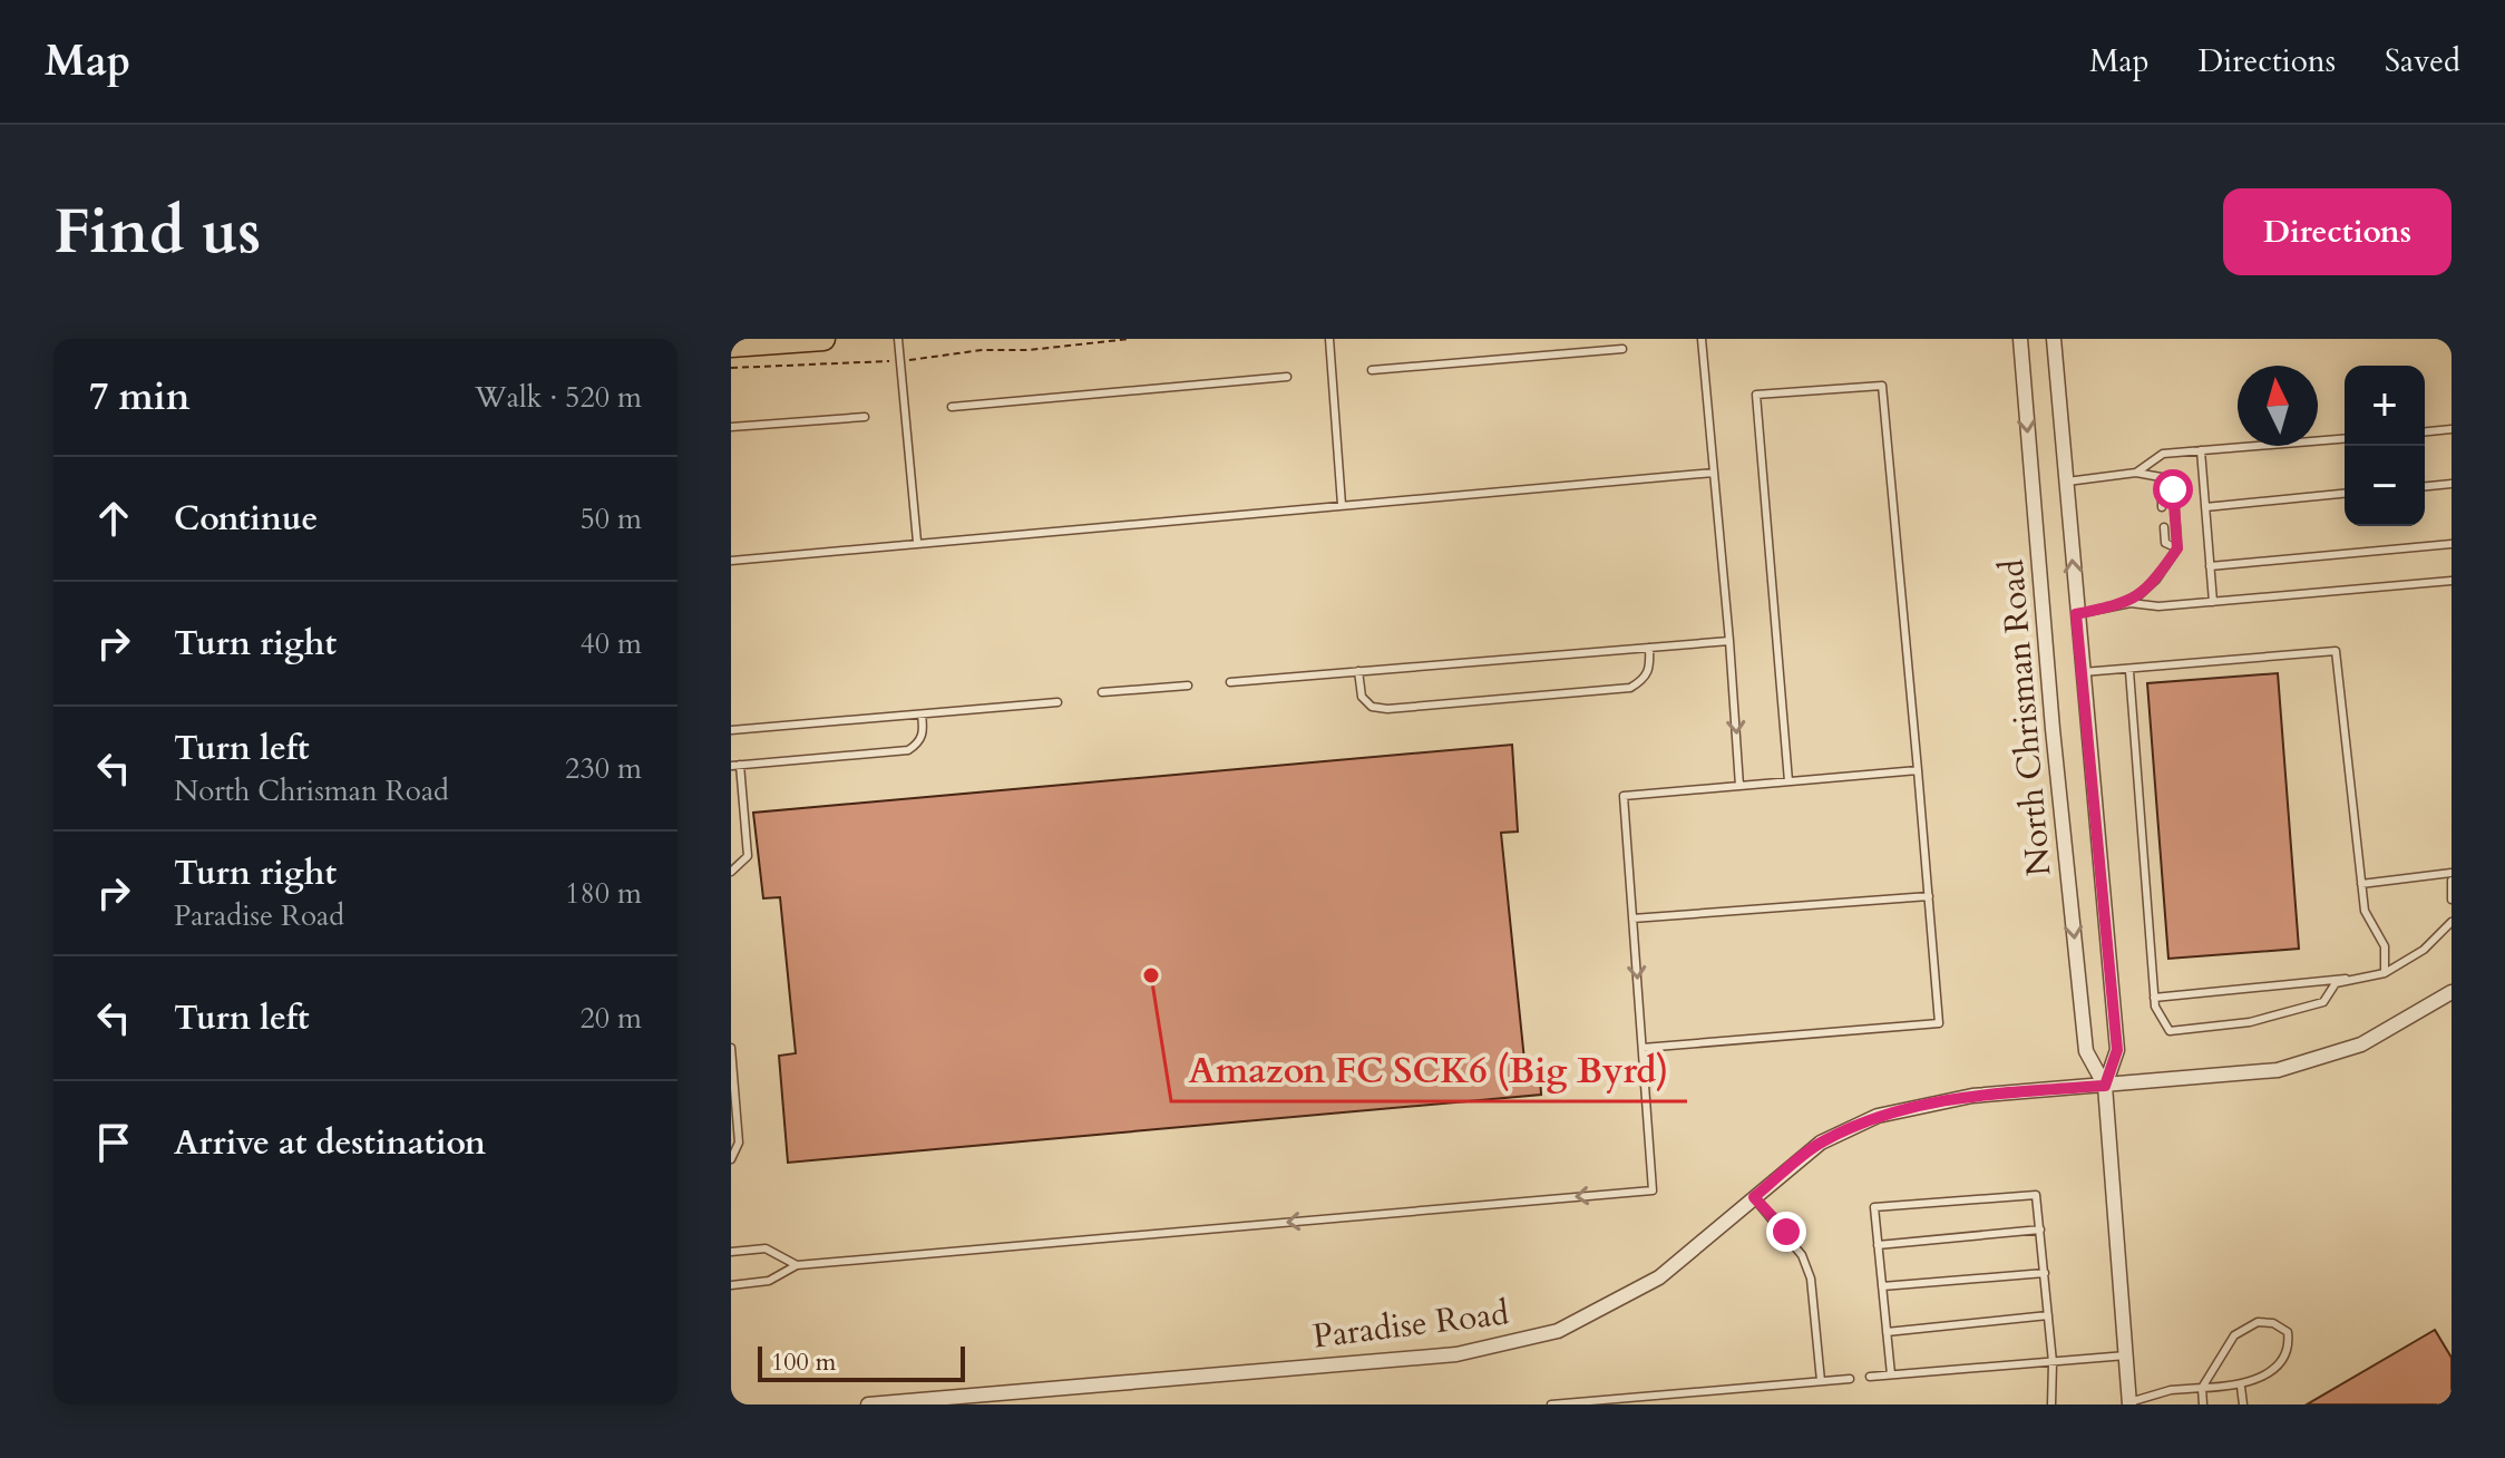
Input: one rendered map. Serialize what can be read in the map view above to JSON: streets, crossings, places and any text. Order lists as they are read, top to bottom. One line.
{"streets":{"street":["North Chrisman Road","Paradise Road"]},"crossings":[["North Chrisman Road","Paradise Road"]],"places":["Amazon FC SCK6 (Big Byrd)"],"scale_bar":"100 m","north":"top","page":{"header":"Map","nav":["Map","Directions","Saved"],"buttons":"Directions","title":"Find us","heading":["7 min","Walk · 520 m"],"map_buttons":["+","−"],"list":[["Continue","50 m"],["Turn right","40 m"],["Turn left","North Chrisman Road","230 m"],["Turn right","Paradise Road","180 m"],["Turn left","20 m"],"Arrive at destination"],"scale":"100 m"}}
